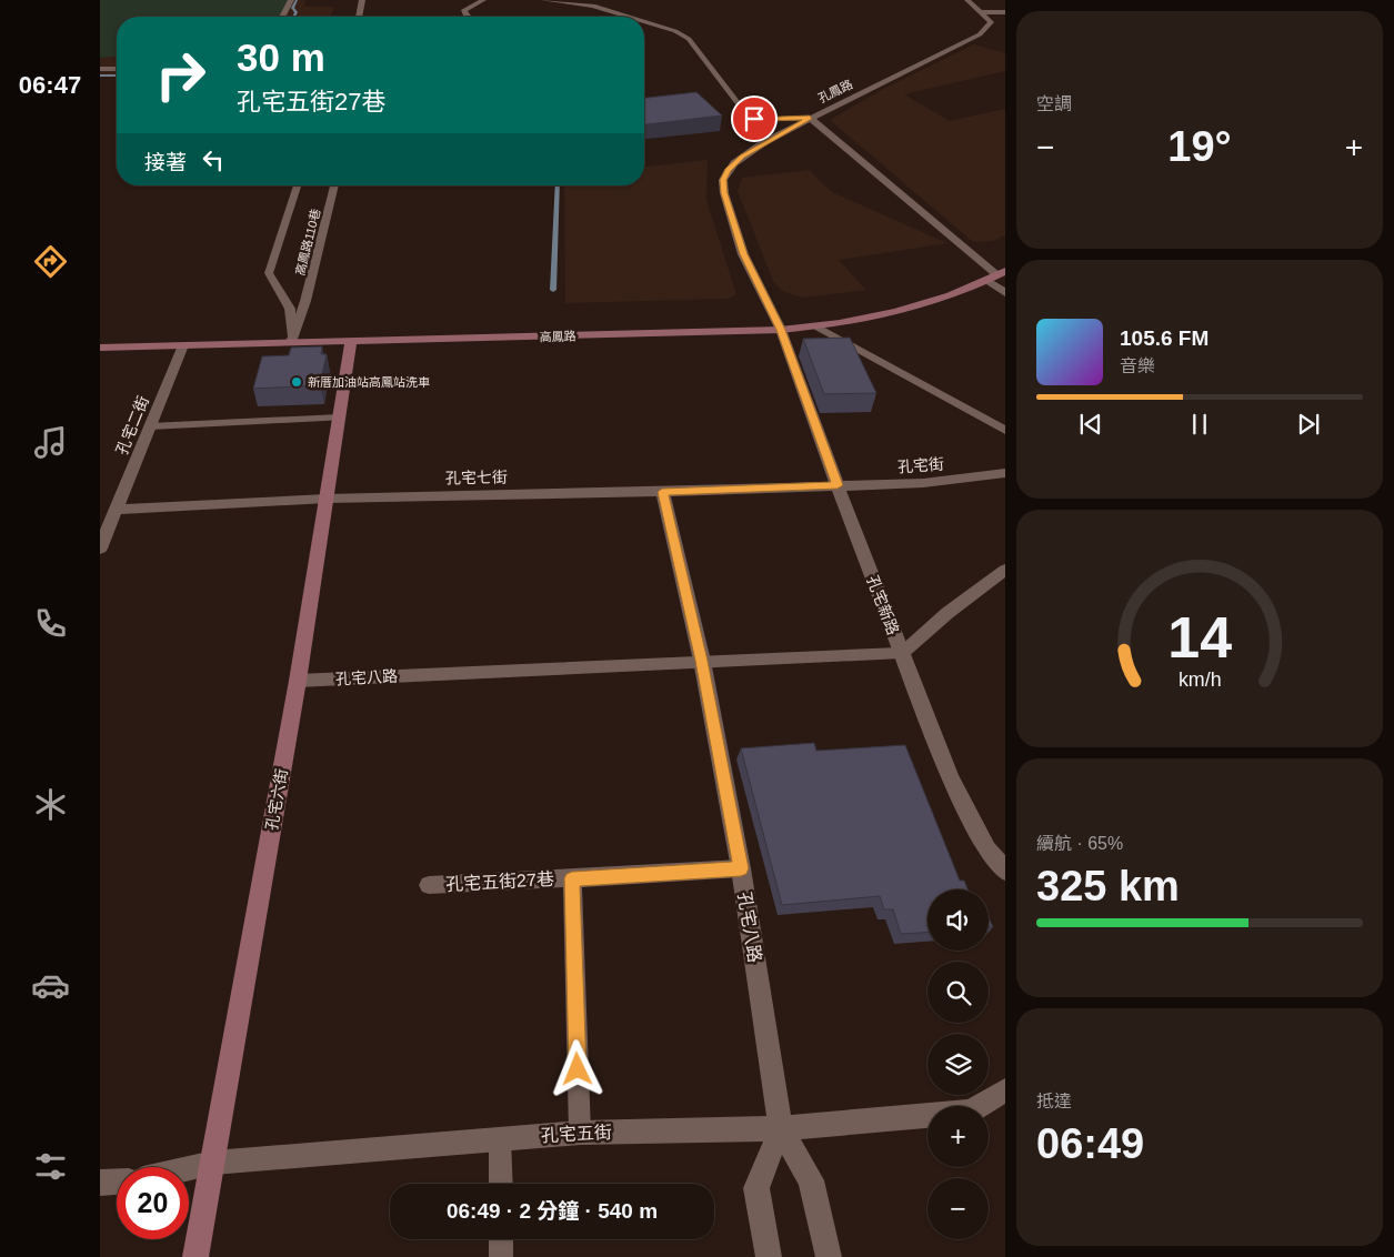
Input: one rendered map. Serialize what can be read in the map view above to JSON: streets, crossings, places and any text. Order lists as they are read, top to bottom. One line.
{"streets":{"street":["孔鳳路","高鳳路","孔宅二街","孔宅街","孔宅七街","孔宅新路","孔宅八路","孔宅六街","孔宅五街"],"lane":["高鳳路110巷","孔宅五街27巷"]},"crossings":[["孔鳳路","高鳳路"],["孔鳳路","孔宅新路"],["高鳳路110巷","高鳳路"],["高鳳路","孔宅二街"],["高鳳路","孔宅新路"],["高鳳路","孔宅六街"],["孔宅二街","孔宅七街"],["孔宅街","孔宅七街"],["孔宅街","孔宅新路"],["孔宅七街","孔宅新路"],["孔宅七街","孔宅八路"],["孔宅七街","孔宅六街"],["孔宅新路","孔宅八路"],["孔宅八路","孔宅六街"],["孔宅八路","孔宅五街27巷"],["孔宅八路","孔宅五街"],["孔宅六街","孔宅五街"],["孔宅五街27巷","孔宅五街"]],"places":["新厝加油站高鳳站洗車"],"page":{"tabs":"06:47","tile":["空調",["續航 · 65%","325 km"],["抵達","06:49"]],"turn":["30 m","孔宅五街27巷"],"heat":["−","19°","+"],"then":"接著","song":["105.6 FM","音樂"],"map_buttons":["+","−"],"limit":"20","trip":"06:49 · 2 分鐘 · 540 m","gauge":["14","km/h"]}}
